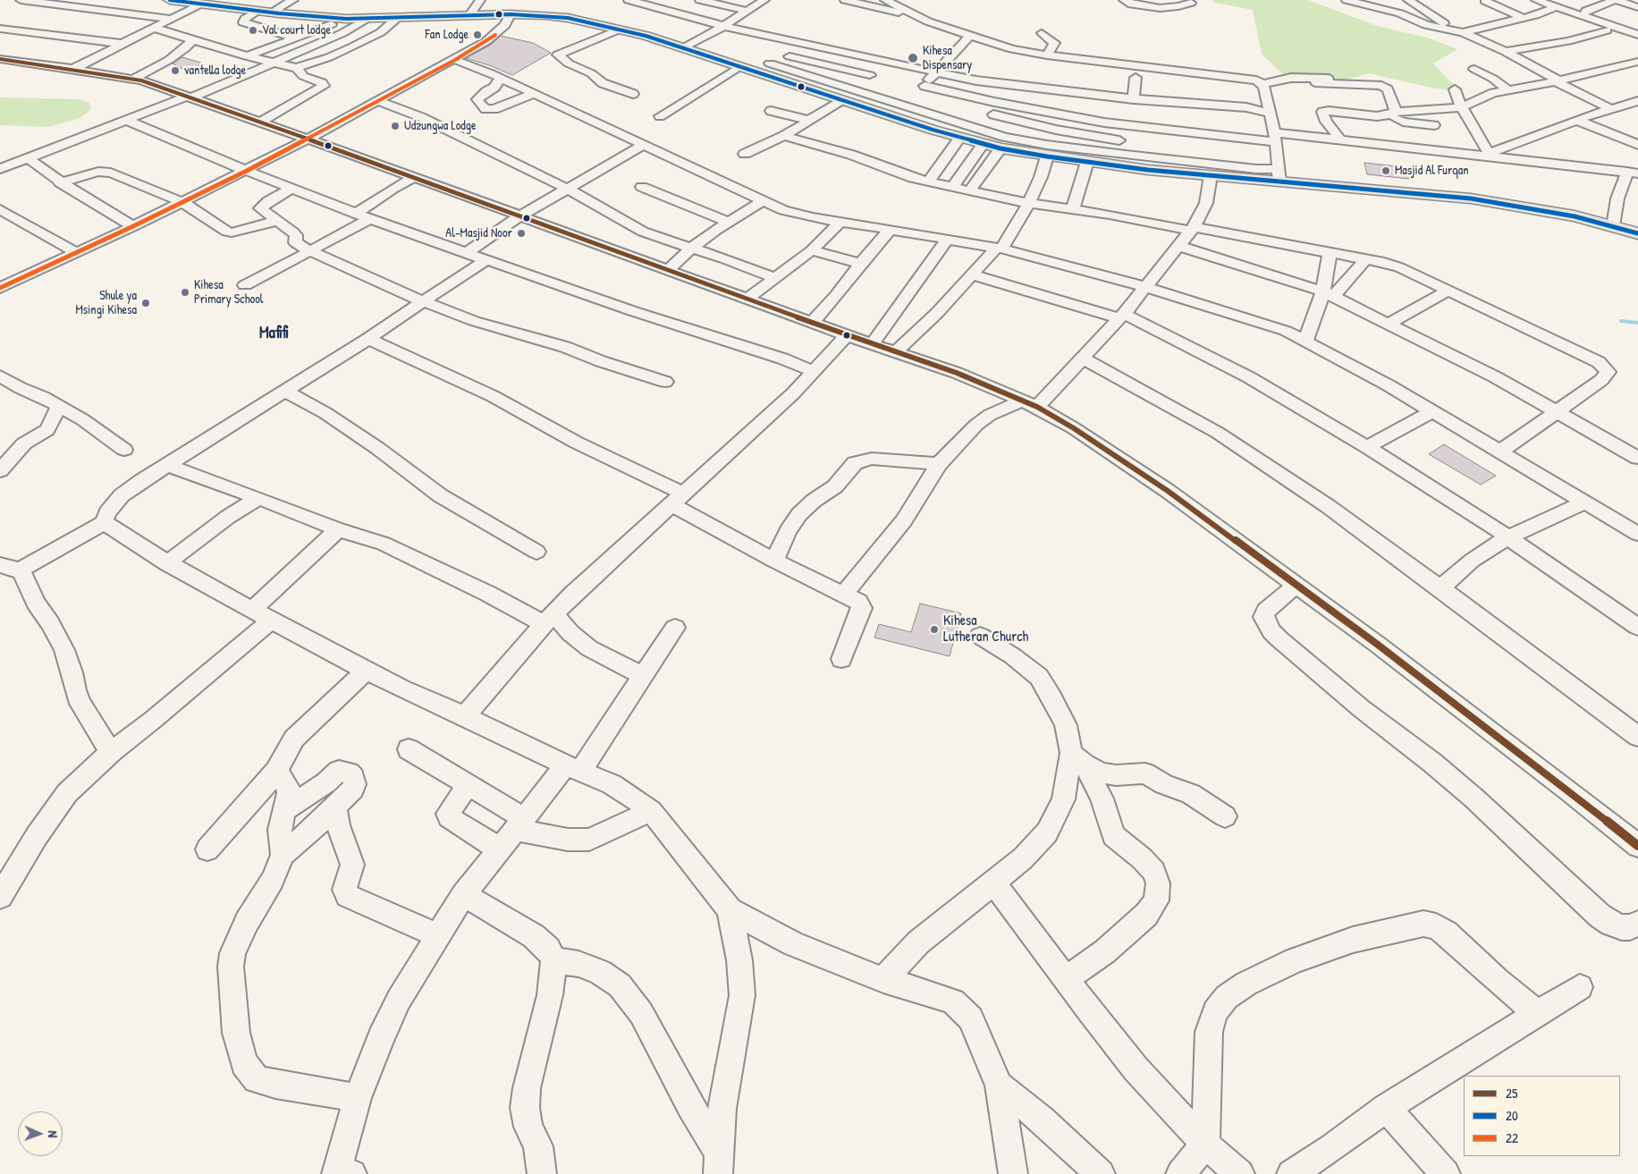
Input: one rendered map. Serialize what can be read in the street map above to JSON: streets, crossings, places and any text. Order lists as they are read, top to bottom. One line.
{"districts":["Mafifi"],"places":["Val court lodge","Fan Lodge","Kihesa Dispensary","vantella lodge","Udzungwa Lodge","Masjid Al Furqan","Al-Masjid Noor","Kihesa Primary School","Shule ya Msingi Kihesa","Kihesa Lutheran Church"],"lines":["transit line 20","transit line 22","transit line 25"],"legend":["25","20","22"],"north":"right"}
